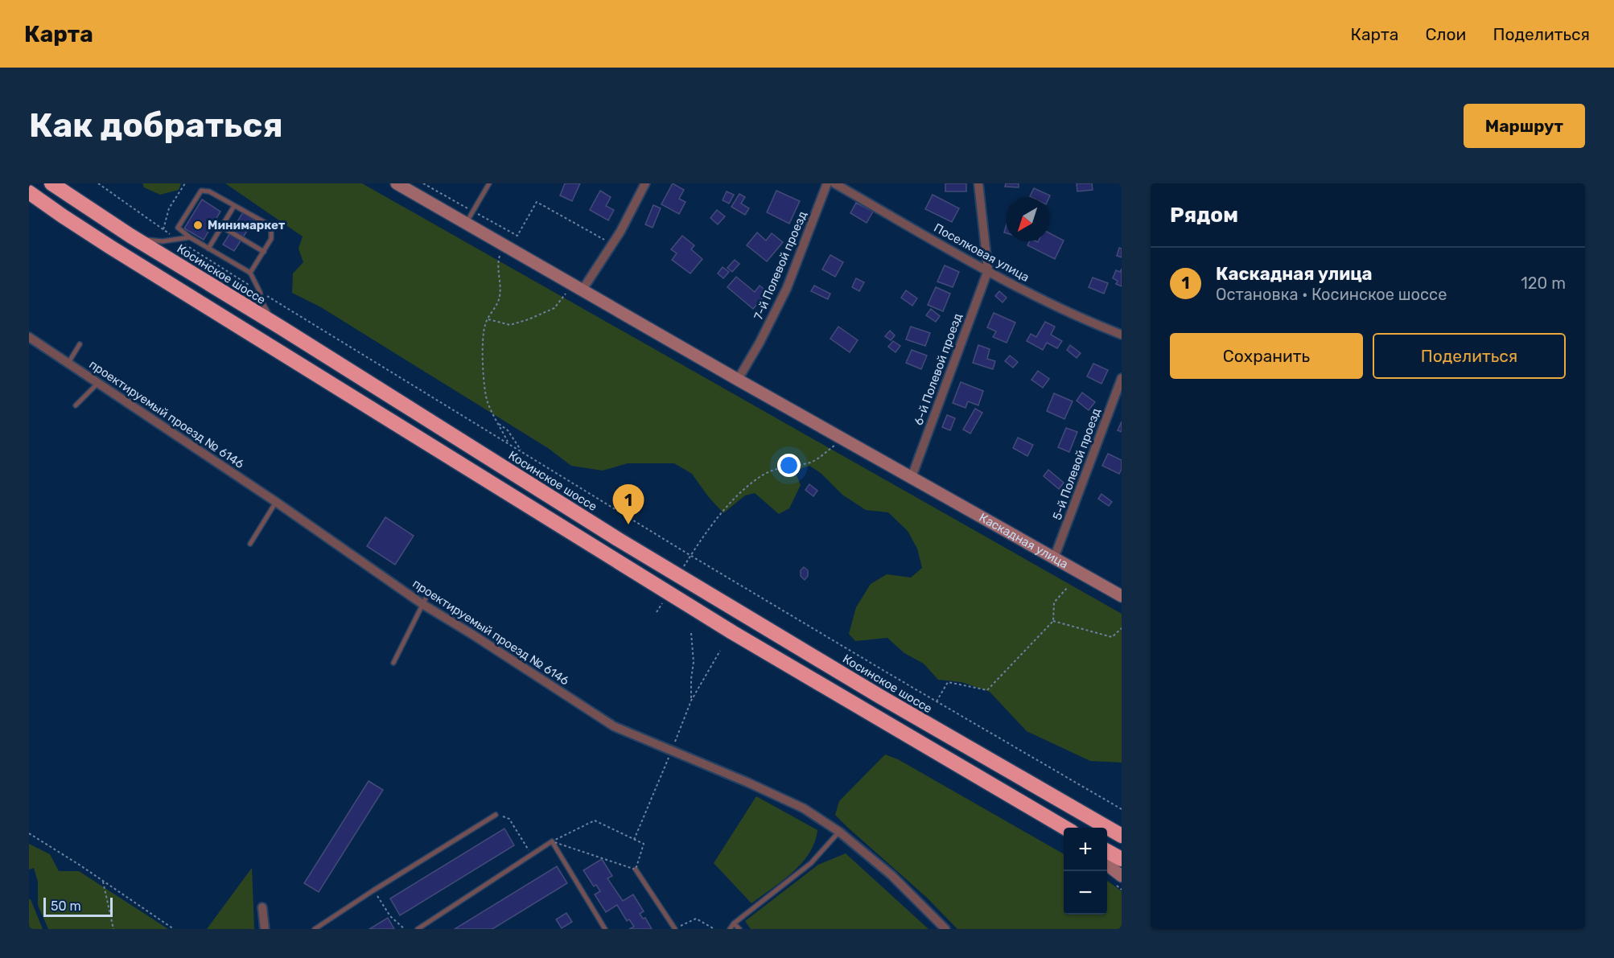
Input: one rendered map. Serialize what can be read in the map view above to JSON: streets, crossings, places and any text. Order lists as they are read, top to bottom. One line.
{"streets":{"highway":["Косинское шоссе"],"street":["Поселковая улица","7-й Полевой проезд","6-й Полевой проезд","проектируемый проезд № 6146","5-й Полевой проезд","Каскадная улица"]},"crossings":[["Поселковая улица","6-й Полевой проезд"],["7-й Полевой проезд","Каскадная улица"],["6-й Полевой проезд","Каскадная улица"],["5-й Полевой проезд","Каскадная улица"]],"places":["Минимаркет"],"scale_bar":"50 m","north":"bottom left","page":{"header":"Карта","nav":["Карта","Слои","Поделиться"],"buttons":["Маршрут",["Сохранить","Поделиться"]],"title":"Как добраться","heading":"Рядом","list":[{"mark":"1","name":"Каскадная улица","note":"Остановка · Косинское шоссе","value":"120 m"}],"pins":"1","map_buttons":["+","−"],"scale":"50 m"}}
